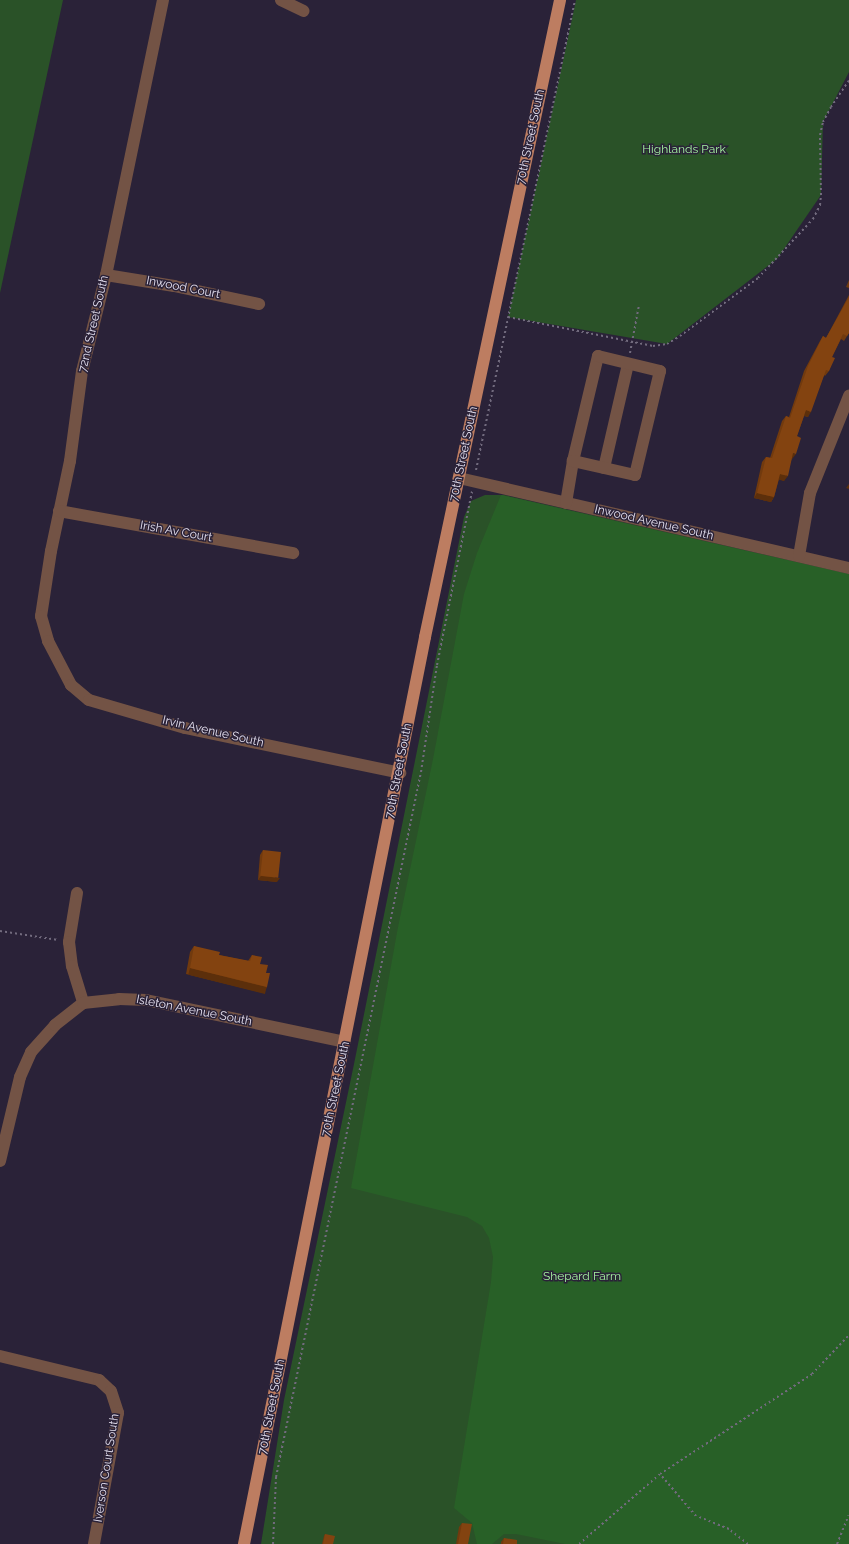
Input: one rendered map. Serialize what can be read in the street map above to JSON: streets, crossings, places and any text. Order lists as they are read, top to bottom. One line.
{"streets":{"main road":["70th Street South"],"street":["Inwood Court","72nd Street South","Inwood Avenue South","Irish Av Court","Irvin Avenue South","Isleton Avenue South","Iverson Court South"]},"crossings":[["70th Street South","Inwood Avenue South"],["70th Street South","Irvin Avenue South"],["70th Street South","Isleton Avenue South"],["Inwood Court","72nd Street South"],["72nd Street South","Irish Av Court"],["72nd Street South","Irvin Avenue South"]],"parks":["Highlands Park","Shepard Farm"]}
